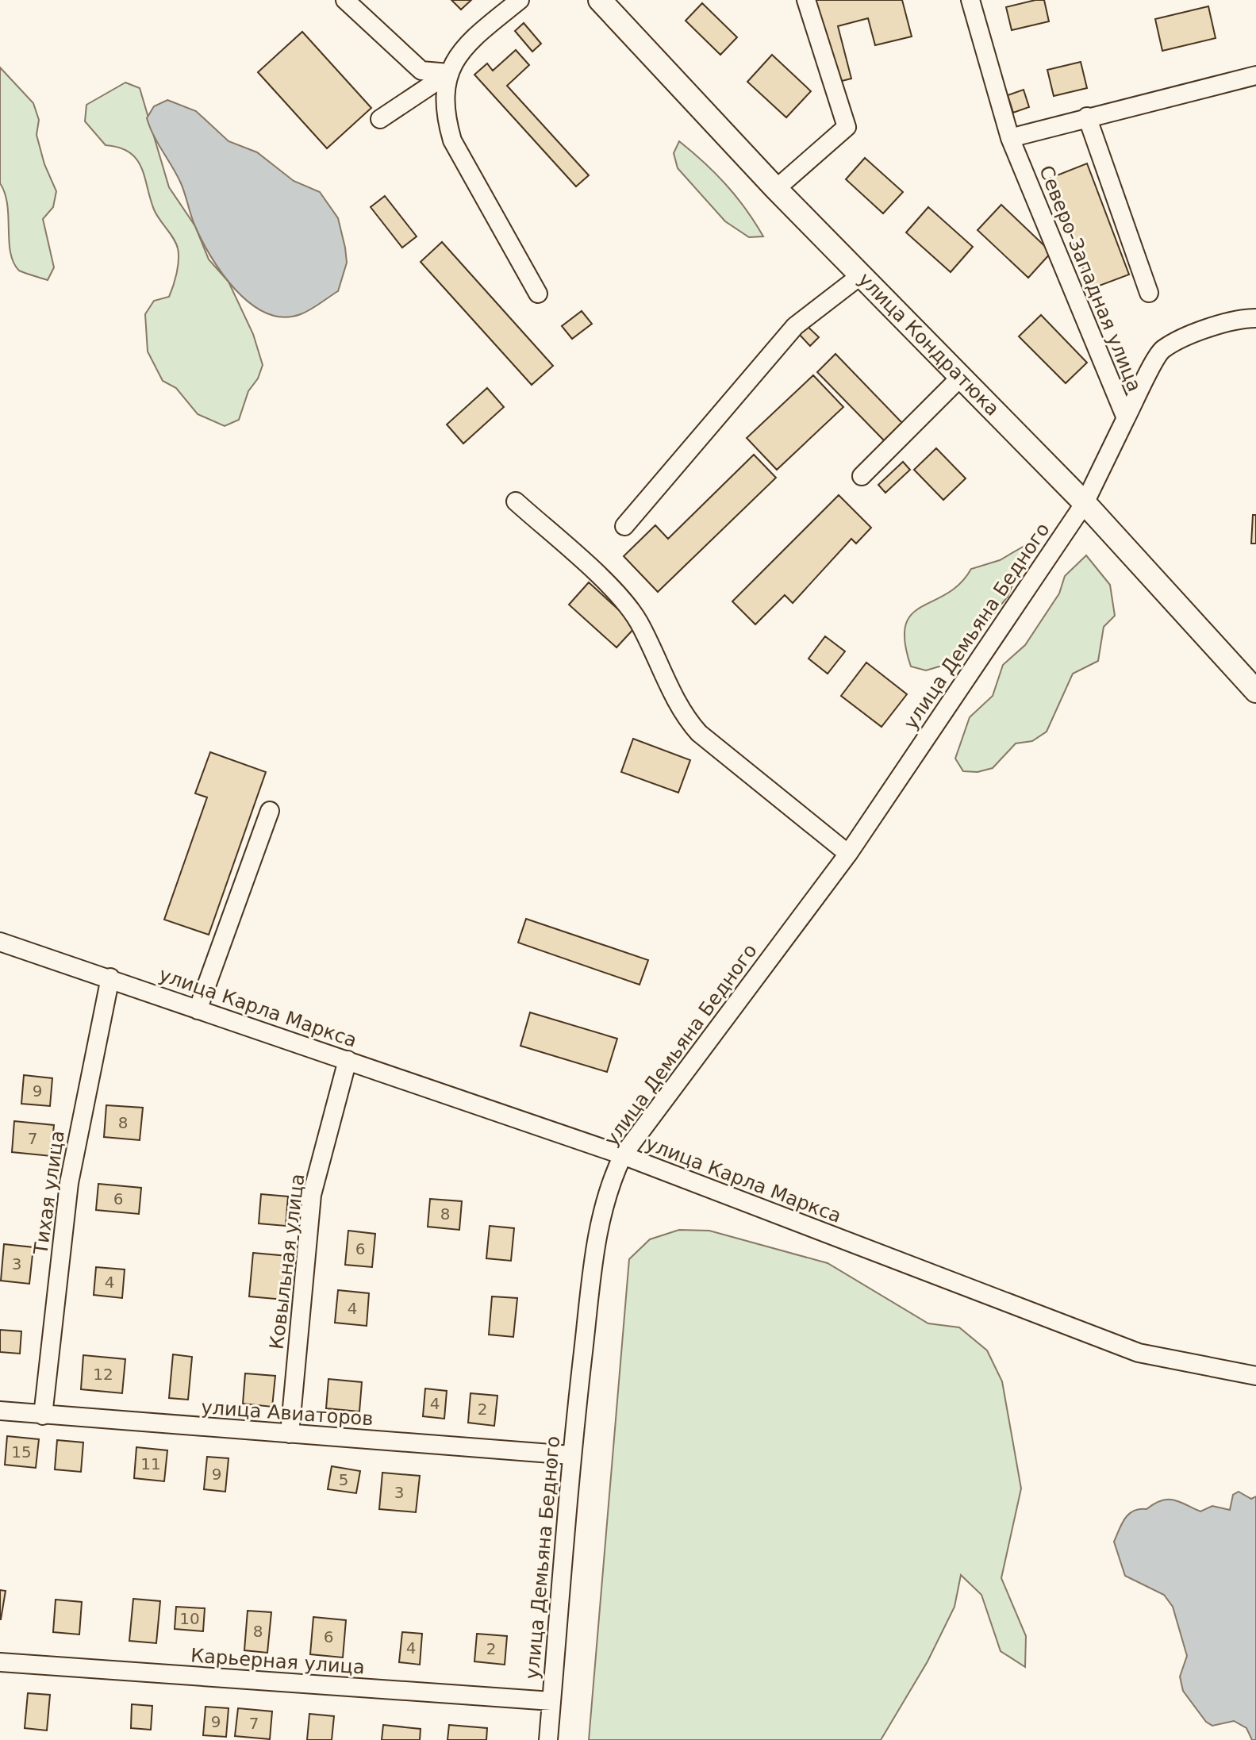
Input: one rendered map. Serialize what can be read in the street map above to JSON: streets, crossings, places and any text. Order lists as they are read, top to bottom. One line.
{"streets":{"main road":["улица Кондратюка"],"street":["Северо-Западная улица","улица Демьяна Бедного","улица Карла Маркса","Тихая улица","Ковыльная улица","улица Авиаторов","Карьерная улица"]},"crossings":[["Северо-Западная улица","улица Кондратюка"],["Северо-Западная улица","улица Демьяна Бедного"],["улица Кондратюка","улица Демьяна Бедного"],["улица Демьяна Бедного","улица Карла Маркса"],["улица Демьяна Бедного","улица Авиаторов"],["улица Демьяна Бедного","Карьерная улица"],["улица Карла Маркса","Тихая улица"],["улица Карла Маркса","Ковыльная улица"],["Тихая улица","улица Авиаторов"],["Ковыльная улица","улица Авиаторов"]],"house_numbers":["9","8","7","6","8","6","3","4","4","12","4","2","15","11","9","5","3","10","8","6","4","2","9","7"]}
